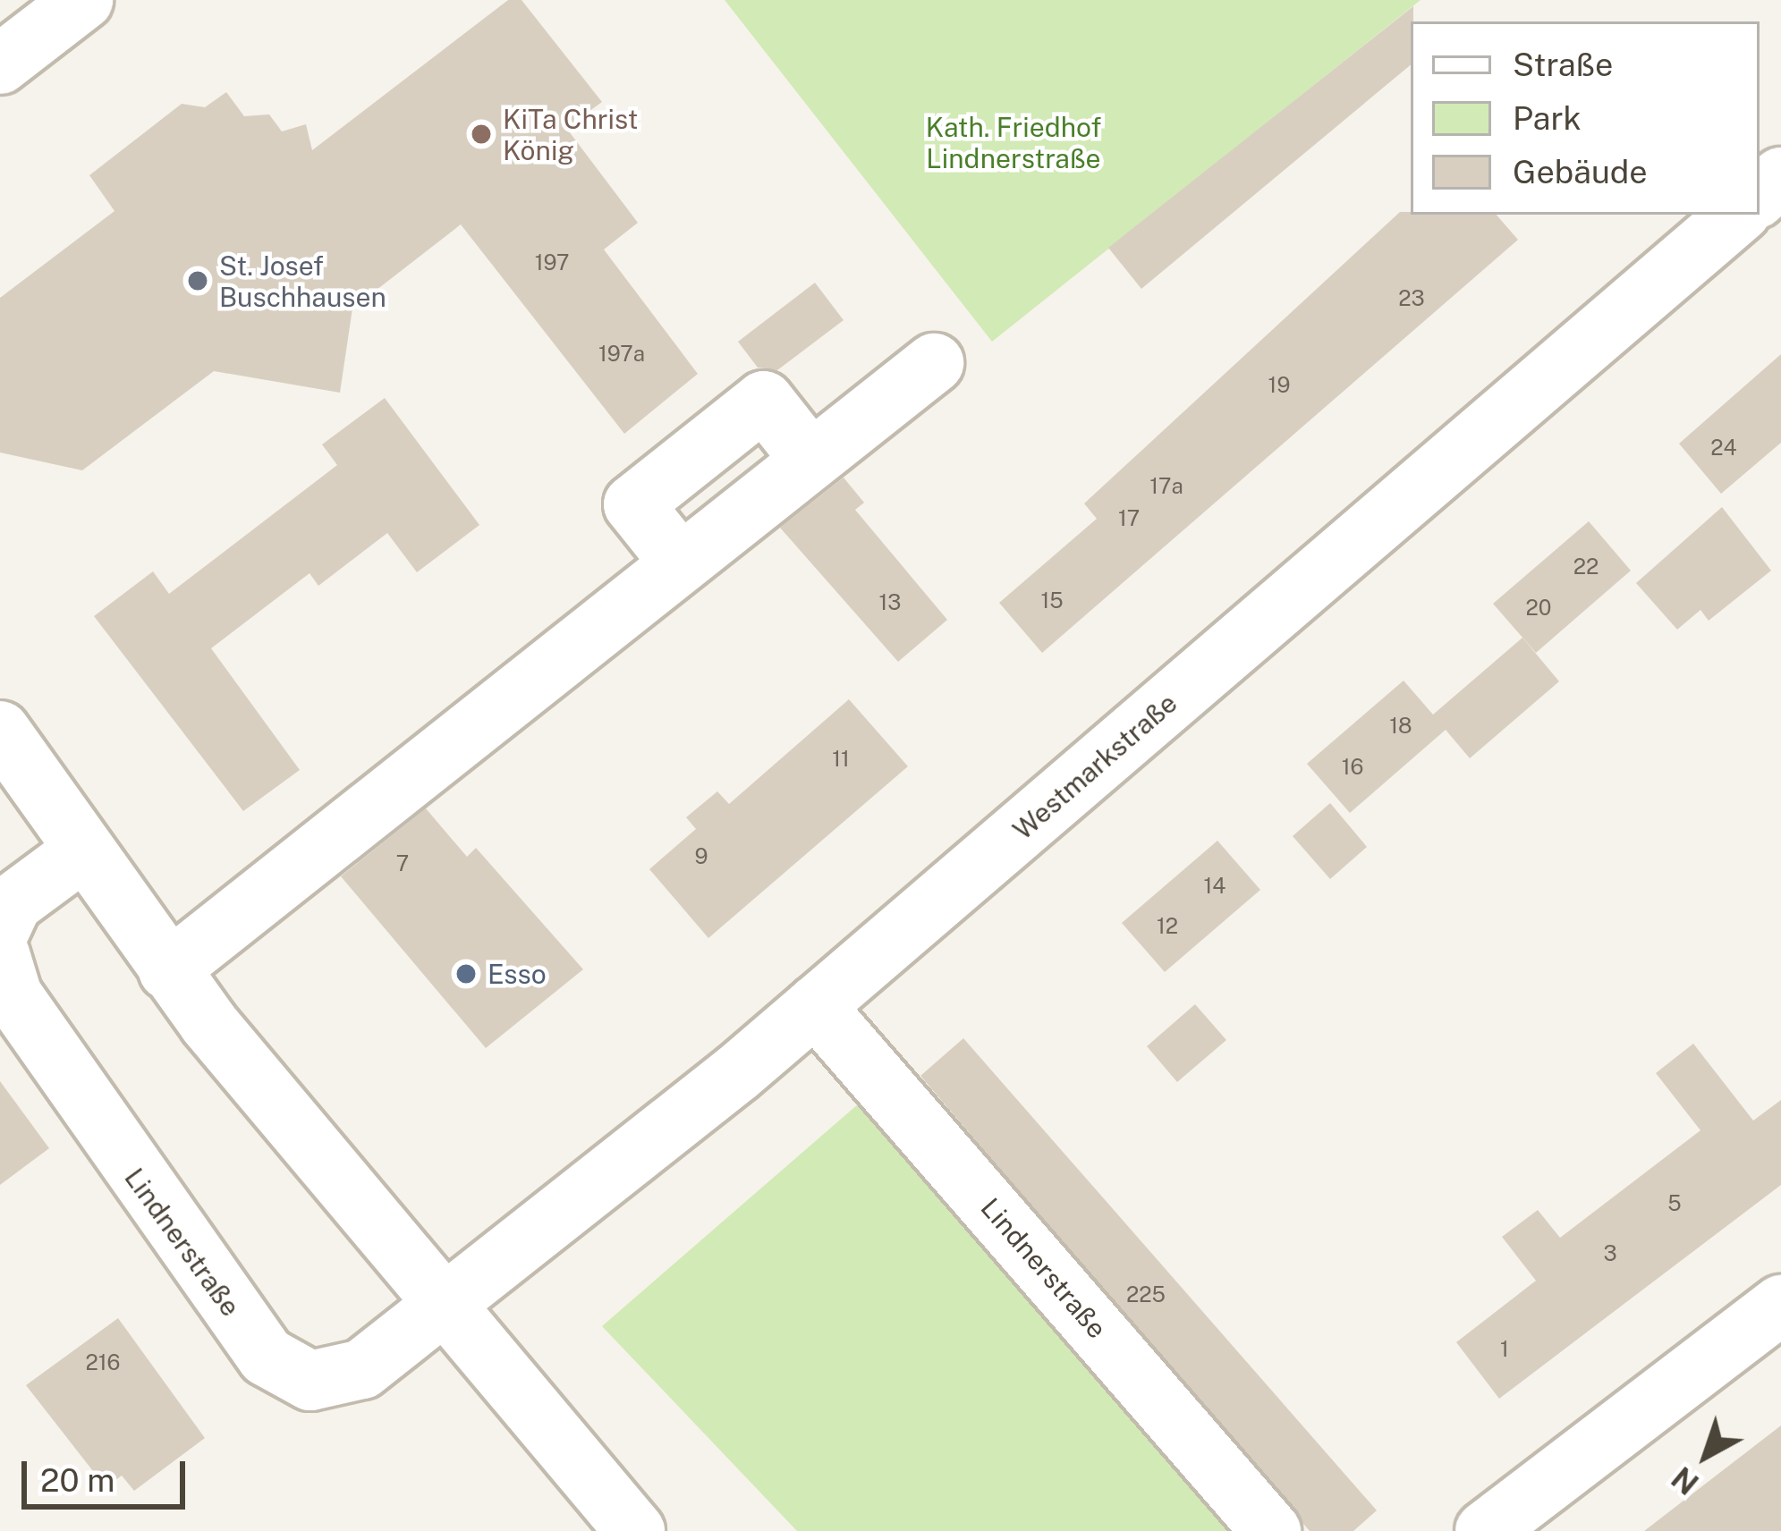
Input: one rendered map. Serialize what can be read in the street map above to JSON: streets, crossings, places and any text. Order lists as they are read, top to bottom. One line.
{"streets":{"street":["Westmarkstraße","Lindnerstraße"]},"crossings":[["Westmarkstraße","Lindnerstraße"]],"parks":["Kath. Friedhof Lindnerstraße"],"places":["KiTa Christ König","St. Josef Buschhausen","Esso"],"house_numbers":["197","23","197a","19","24","17a","17","22","15","13","20","18","11","16","9","7","14","12","5","3","225","1","216"],"legend":["Straße","Park","Gebäude"],"scale_bar":"20 m","north":"bottom left"}
